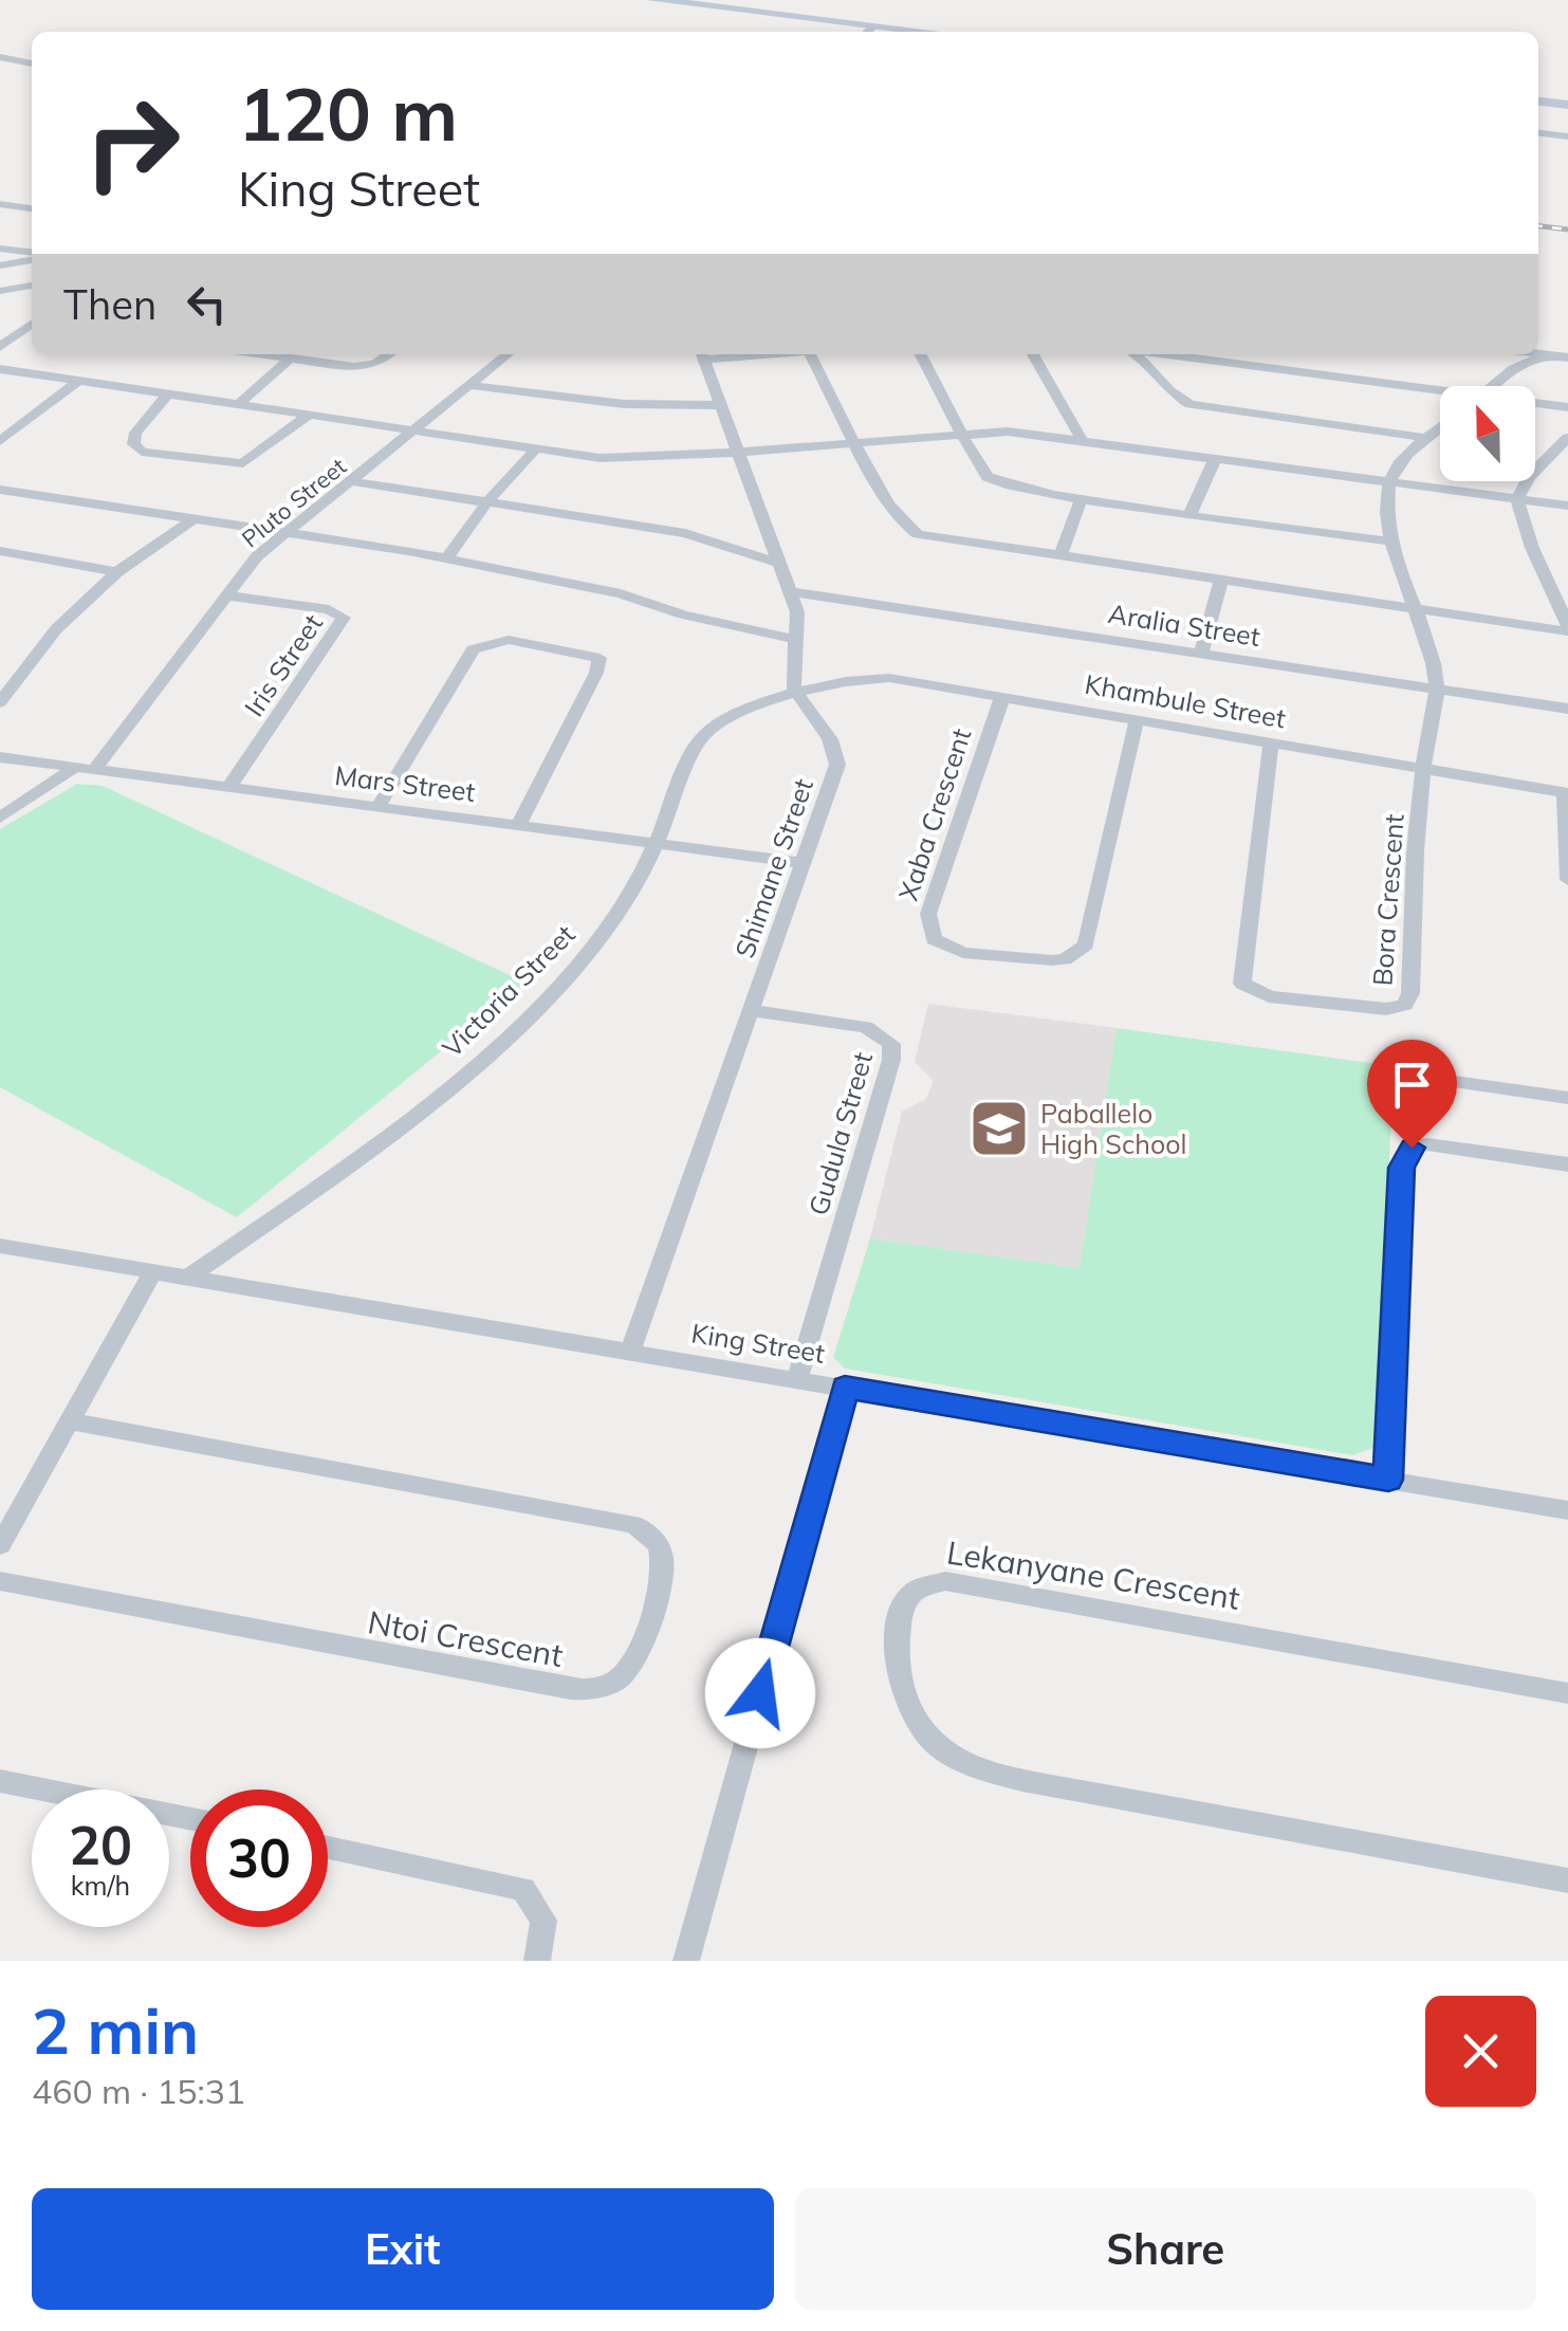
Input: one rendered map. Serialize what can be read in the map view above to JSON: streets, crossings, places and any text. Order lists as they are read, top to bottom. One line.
{"streets":{"street":["Pluto Street","Aralia Street","Iris Street","Khambule Street","Mars Street","Xaba Crescent","Shimane Street","Bora Crescent","Victoria Street","Gudula Street","King Street","Lekanyane Crescent","Ntoi Crescent"]},"crossings":[["Pluto Street","Iris Street"],["Pluto Street","Mars Street"],["Iris Street","Mars Street"],["Khambule Street","Xaba Crescent"],["Khambule Street","Shimane Street"],["Khambule Street","Bora Crescent"],["Khambule Street","Victoria Street"],["Mars Street","Shimane Street"],["Mars Street","Victoria Street"],["Shimane Street","Victoria Street"],["Shimane Street","Gudula Street"],["Shimane Street","King Street"],["Victoria Street","King Street"],["Gudula Street","King Street"]],"places":{"school or university":["Paballelo High School"]},"north":"top","page":{"turn":["120 m","King Street"],"then":"Then","speed":"20 km/h","limit":"30","heading":["2 min","460 m · 15:31"],"buttons":["Exit","Share"]}}
